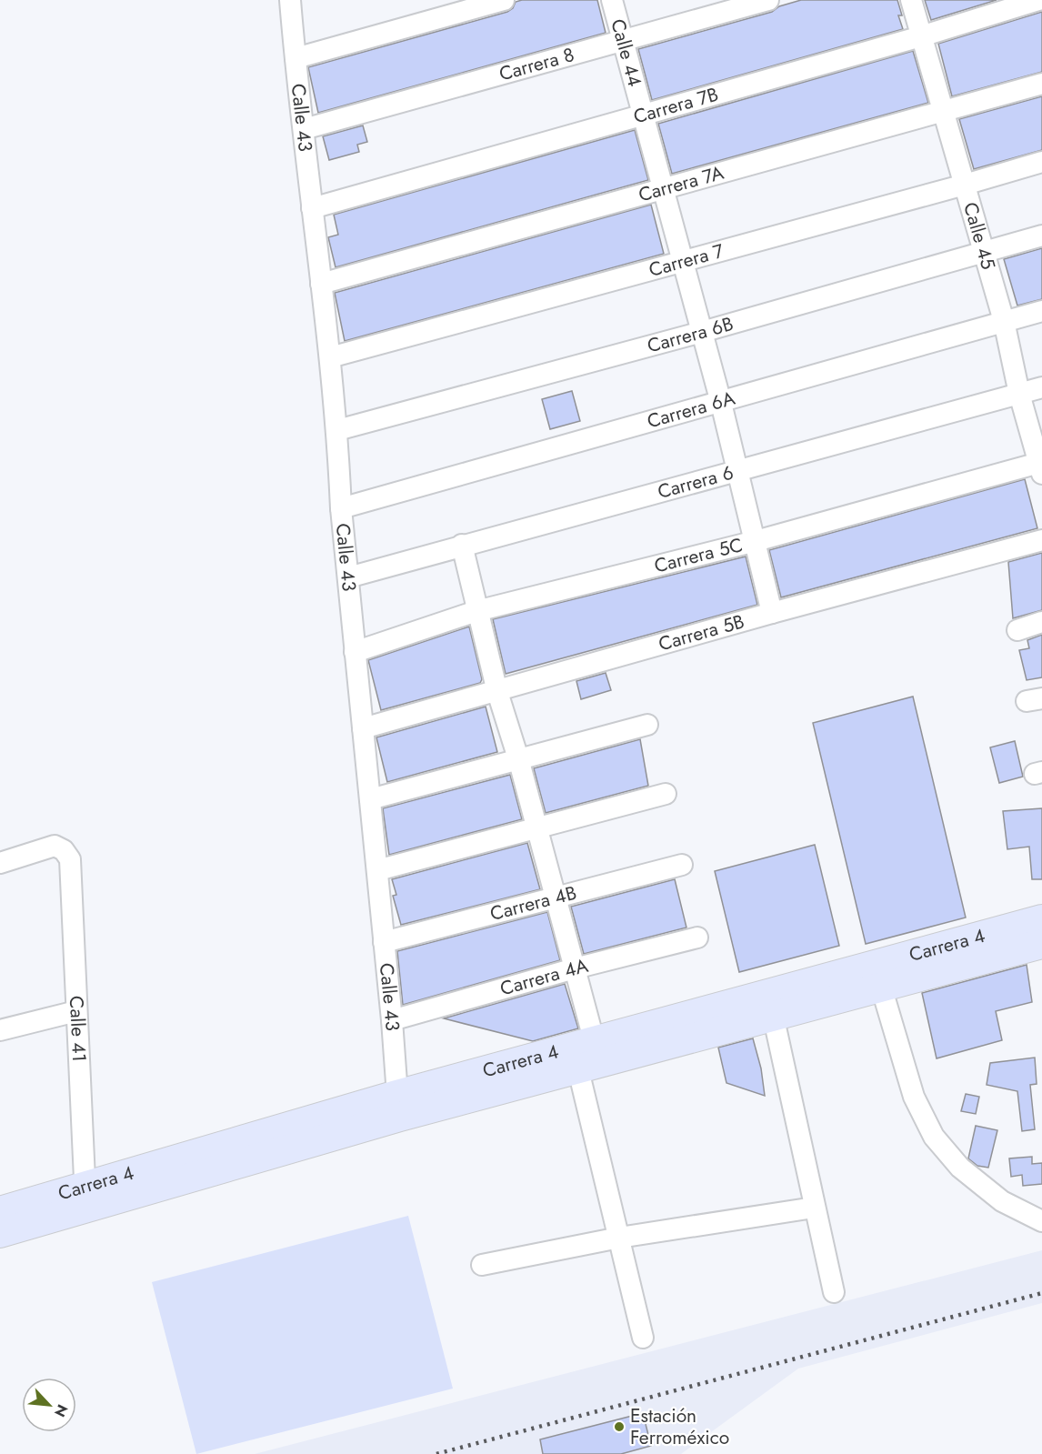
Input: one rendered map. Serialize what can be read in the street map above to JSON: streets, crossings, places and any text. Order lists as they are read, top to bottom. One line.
{"streets":{"street":["Calle 44","Carrera 8","Carrera 7B","Calle 43","Carrera 7A","Calle 45","Carrera 7","Carrera 6B","Carrera 6A","Carrera 6","Carrera 5C","Carrera 5B","Carrera 4B","Carrera 4","Carrera 4A","Calle 41"]},"crossings":[["Calle 44","Carrera 8"],["Calle 44","Carrera 7B"],["Calle 44","Carrera 7A"],["Calle 44","Carrera 7"],["Calle 44","Carrera 6B"],["Calle 44","Carrera 6A"],["Calle 44","Carrera 6"],["Calle 44","Carrera 5C"],["Calle 44","Carrera 5B"],["Carrera 8","Calle 43"],["Carrera 7B","Calle 43"],["Carrera 7B","Calle 45"],["Calle 43","Carrera 7A"],["Calle 43","Carrera 7"],["Calle 43","Carrera 6B"],["Calle 43","Carrera 6A"],["Calle 43","Carrera 6"],["Calle 43","Carrera 5C"],["Calle 43","Carrera 5B"],["Calle 43","Carrera 4B"],["Calle 43","Carrera 4"],["Calle 43","Carrera 4A"],["Carrera 7A","Calle 45"],["Calle 45","Carrera 7"],["Calle 45","Carrera 6B"],["Calle 45","Carrera 6A"],["Calle 45","Carrera 6"],["Calle 45","Carrera 5C"],["Carrera 4","Calle 41"]],"places":["Estación Ferroméxico"],"north":"bottom right"}
